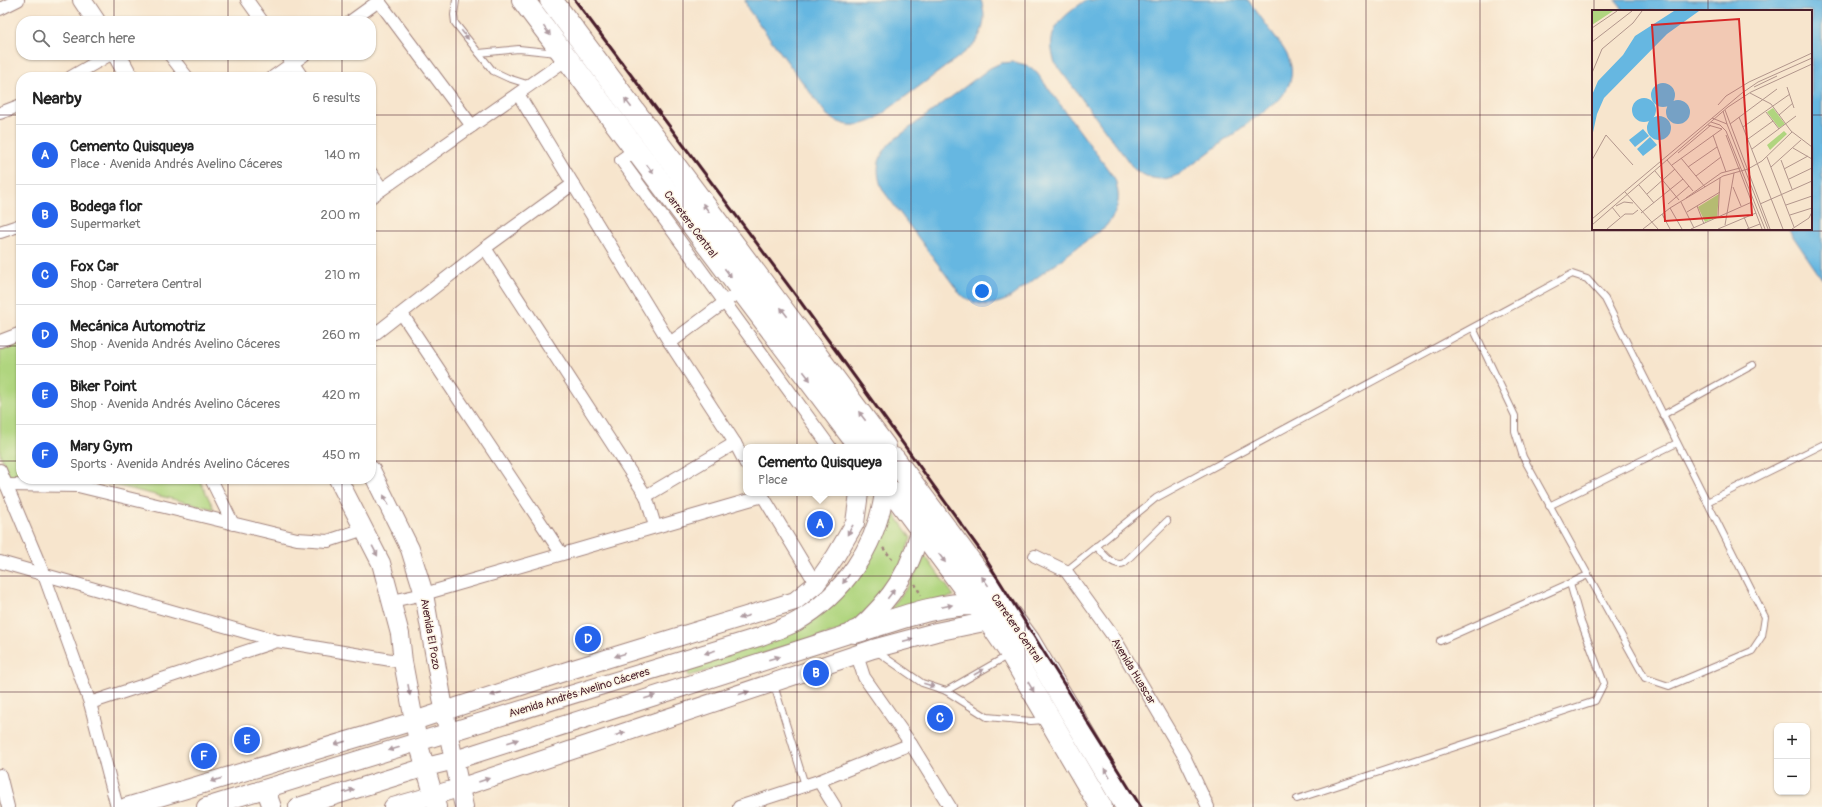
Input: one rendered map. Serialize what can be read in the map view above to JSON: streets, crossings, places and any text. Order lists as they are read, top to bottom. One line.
{"streets":{"highway":["Carretera Central"],"street":["Avenida El Pozo","Avenida Huascar","Avenida Andrés Avelino Cáceres"]},"crossings":[["Avenida El Pozo","Avenida Andrés Avelino Cáceres"]],"page":{"search":"Search here","heading":["Nearby","6 results"],"list":[{"mark":"A","name":"Cemento Quisqueya","note":"Place · Avenida Andrés Avelino Cáceres","value":"140 m"},{"mark":"B","name":"Bodega flor","note":"Supermarket","value":"200 m"},{"mark":"C","name":"Fox Car","note":"Shop · Carretera Central","value":"210 m"},{"mark":"D","name":"Mecánica Automotriz","note":"Shop · Avenida Andrés Avelino Cáceres","value":"260 m"},{"mark":"E","name":"Biker Point","note":"Shop · Avenida Andrés Avelino Cáceres","value":"420 m"},{"mark":"F","name":"Mary Gym","note":"Sports · Avenida Andrés Avelino Cáceres","value":"450 m"}],"popup":["Cemento Quisqueya","Place"],"pins":["A","D","B","C","E","F"],"map_buttons":["+","−"]}}
